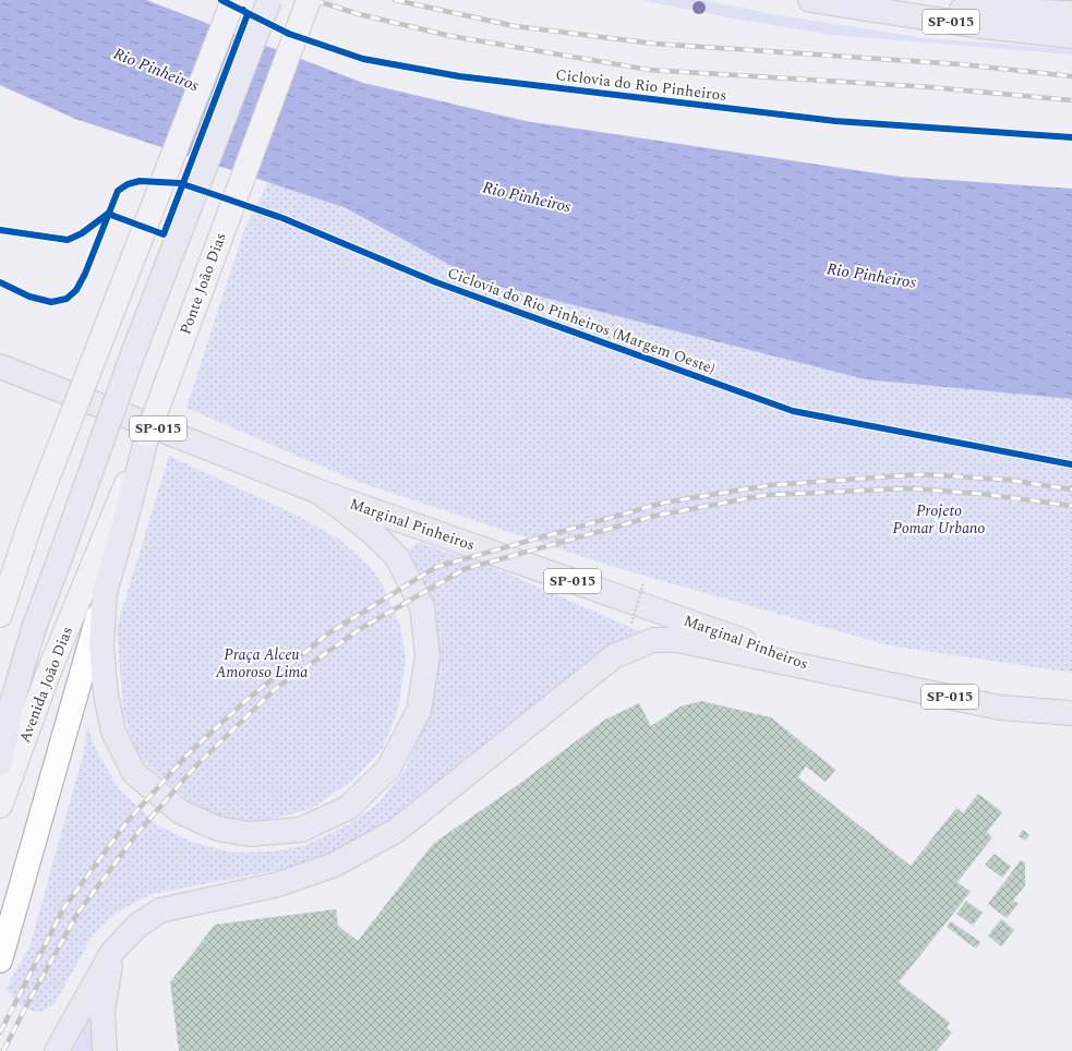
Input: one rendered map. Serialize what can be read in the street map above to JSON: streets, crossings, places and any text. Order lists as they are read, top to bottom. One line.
{"streets":{"highway":["SP-015","Marginal Pinheiros"],"main road":["Ponte João Dias","Avenida João Dias"],"cycle path":["Ciclovia do Rio Pinheiros","Ciclovia do Rio Pinheiros (Margem Oeste)"]},"crossings":[["SP-015","Marginal Pinheiros"],["Ponte João Dias","Avenida João Dias"]],"water":["Rio Pinheiros"],"parks":["Projeto Pomar Urbano","Praça Alceu Amoroso Lima"]}
